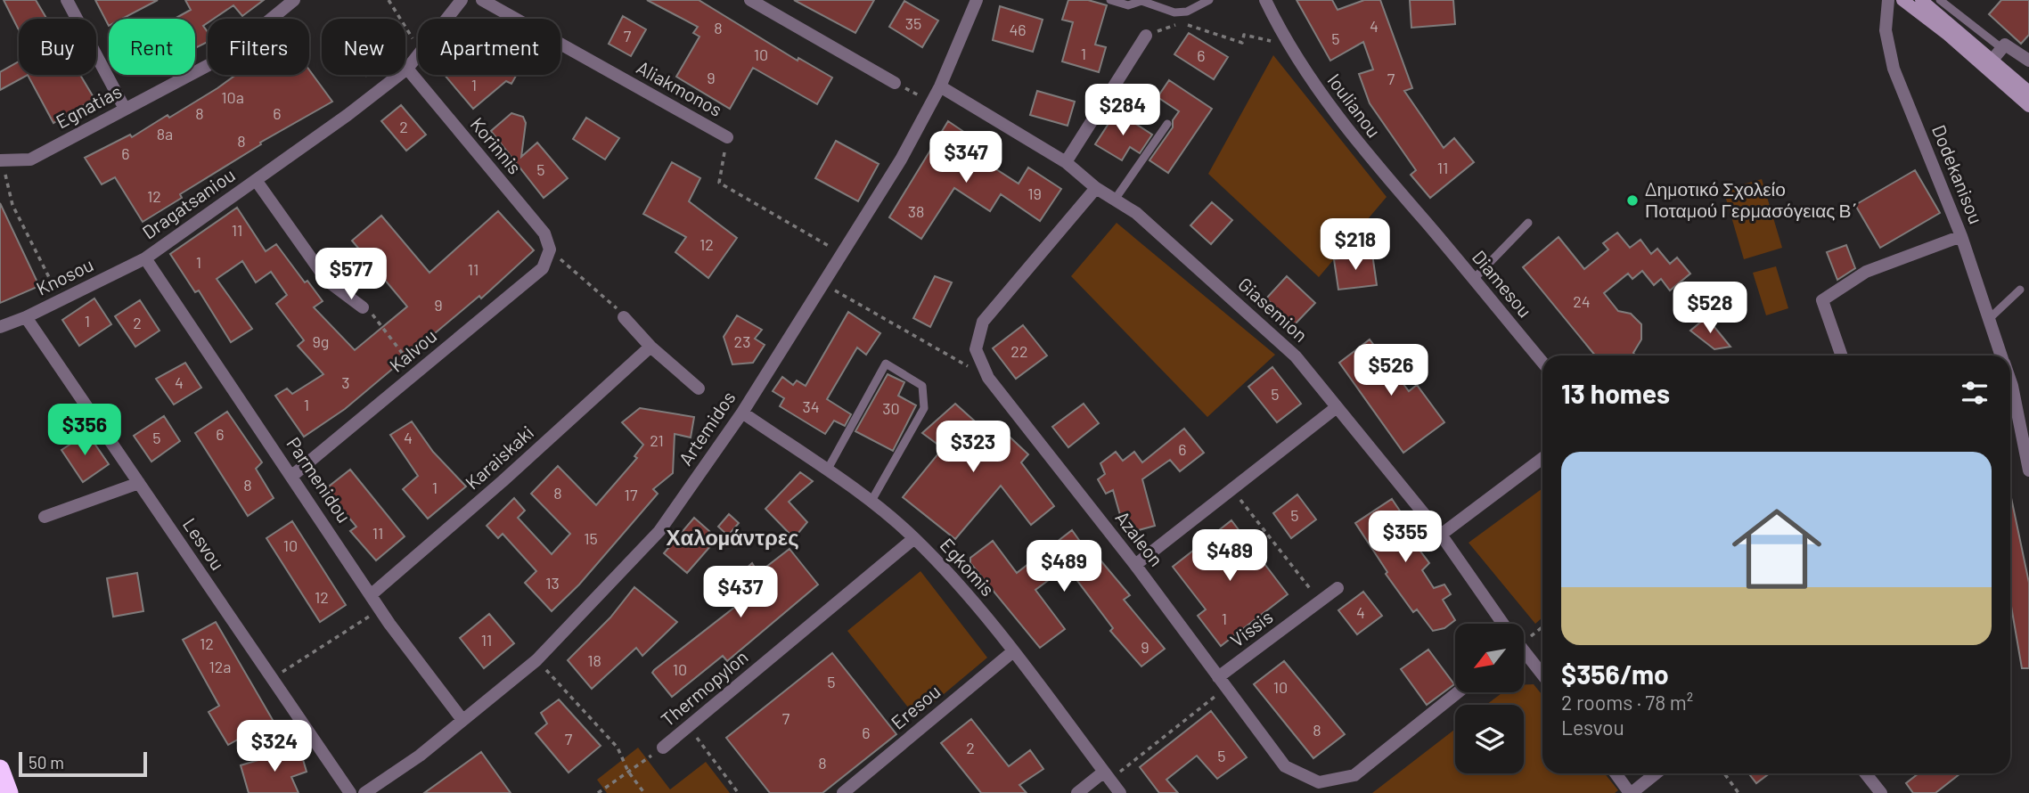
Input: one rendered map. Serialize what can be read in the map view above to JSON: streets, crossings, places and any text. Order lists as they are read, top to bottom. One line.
{"streets":{"street":["Aliakmonos","Ioulianou","Egnatias","Korinnis","Dodekanisou","Dragatsaniou","Knosou","Diamesou","Giasemion","Kalvou","Artemidos","Karaiskaki","Parmenidou","Azaleon","Lesvou","Egkomis","Vissis","Thermopylon","Eresou"]},"crossings":[["Ioulianou","Diamesou"],["Korinnis","Dragatsaniou"],["Korinnis","Kalvou"],["Dragatsaniou","Knosou"],["Dragatsaniou","Parmenidou"],["Knosou","Parmenidou"],["Knosou","Lesvou"],["Giasemion","Artemidos"],["Giasemion","Azaleon"],["Kalvou","Parmenidou"],["Artemidos","Parmenidou"],["Artemidos","Egkomis"],["Karaiskaki","Parmenidou"],["Azaleon","Vissis"],["Egkomis","Thermopylon"],["Egkomis","Eresou"]],"districts":["Χαλομάντρες"],"places":["Δημοτικό Σχολείο Ποταμού Γερμασόγειας Β΄"],"house_numbers":["35","4","8","46","7","5","1","10","6","9","7","1","10a","8","6","2","8a","8","6","11","5","19","12","38","11","12","1","11","24","9","1","2","9g","23","22","4","3","5","1","34","30","6","5","4","21","6","8","1","8","17","5","11","15","10","13","12","4","1","11","12","9","18","12a","10","5","10","7","8","6","7","2","5","8"],"scale_bar":"50 m","north":"bottom left","page":{"chip":["Buy","Rent","Filters","New","Apartment"],"price":["$284","$347","$218","$577","$528","$526","$356","$323","$355","$489","$489","$437","$324"],"heading":"13 homes","list":[{"name":"$356/mo","note":"2 rooms · 78 m² · Lesvou"}],"scale":"50 m"}}
